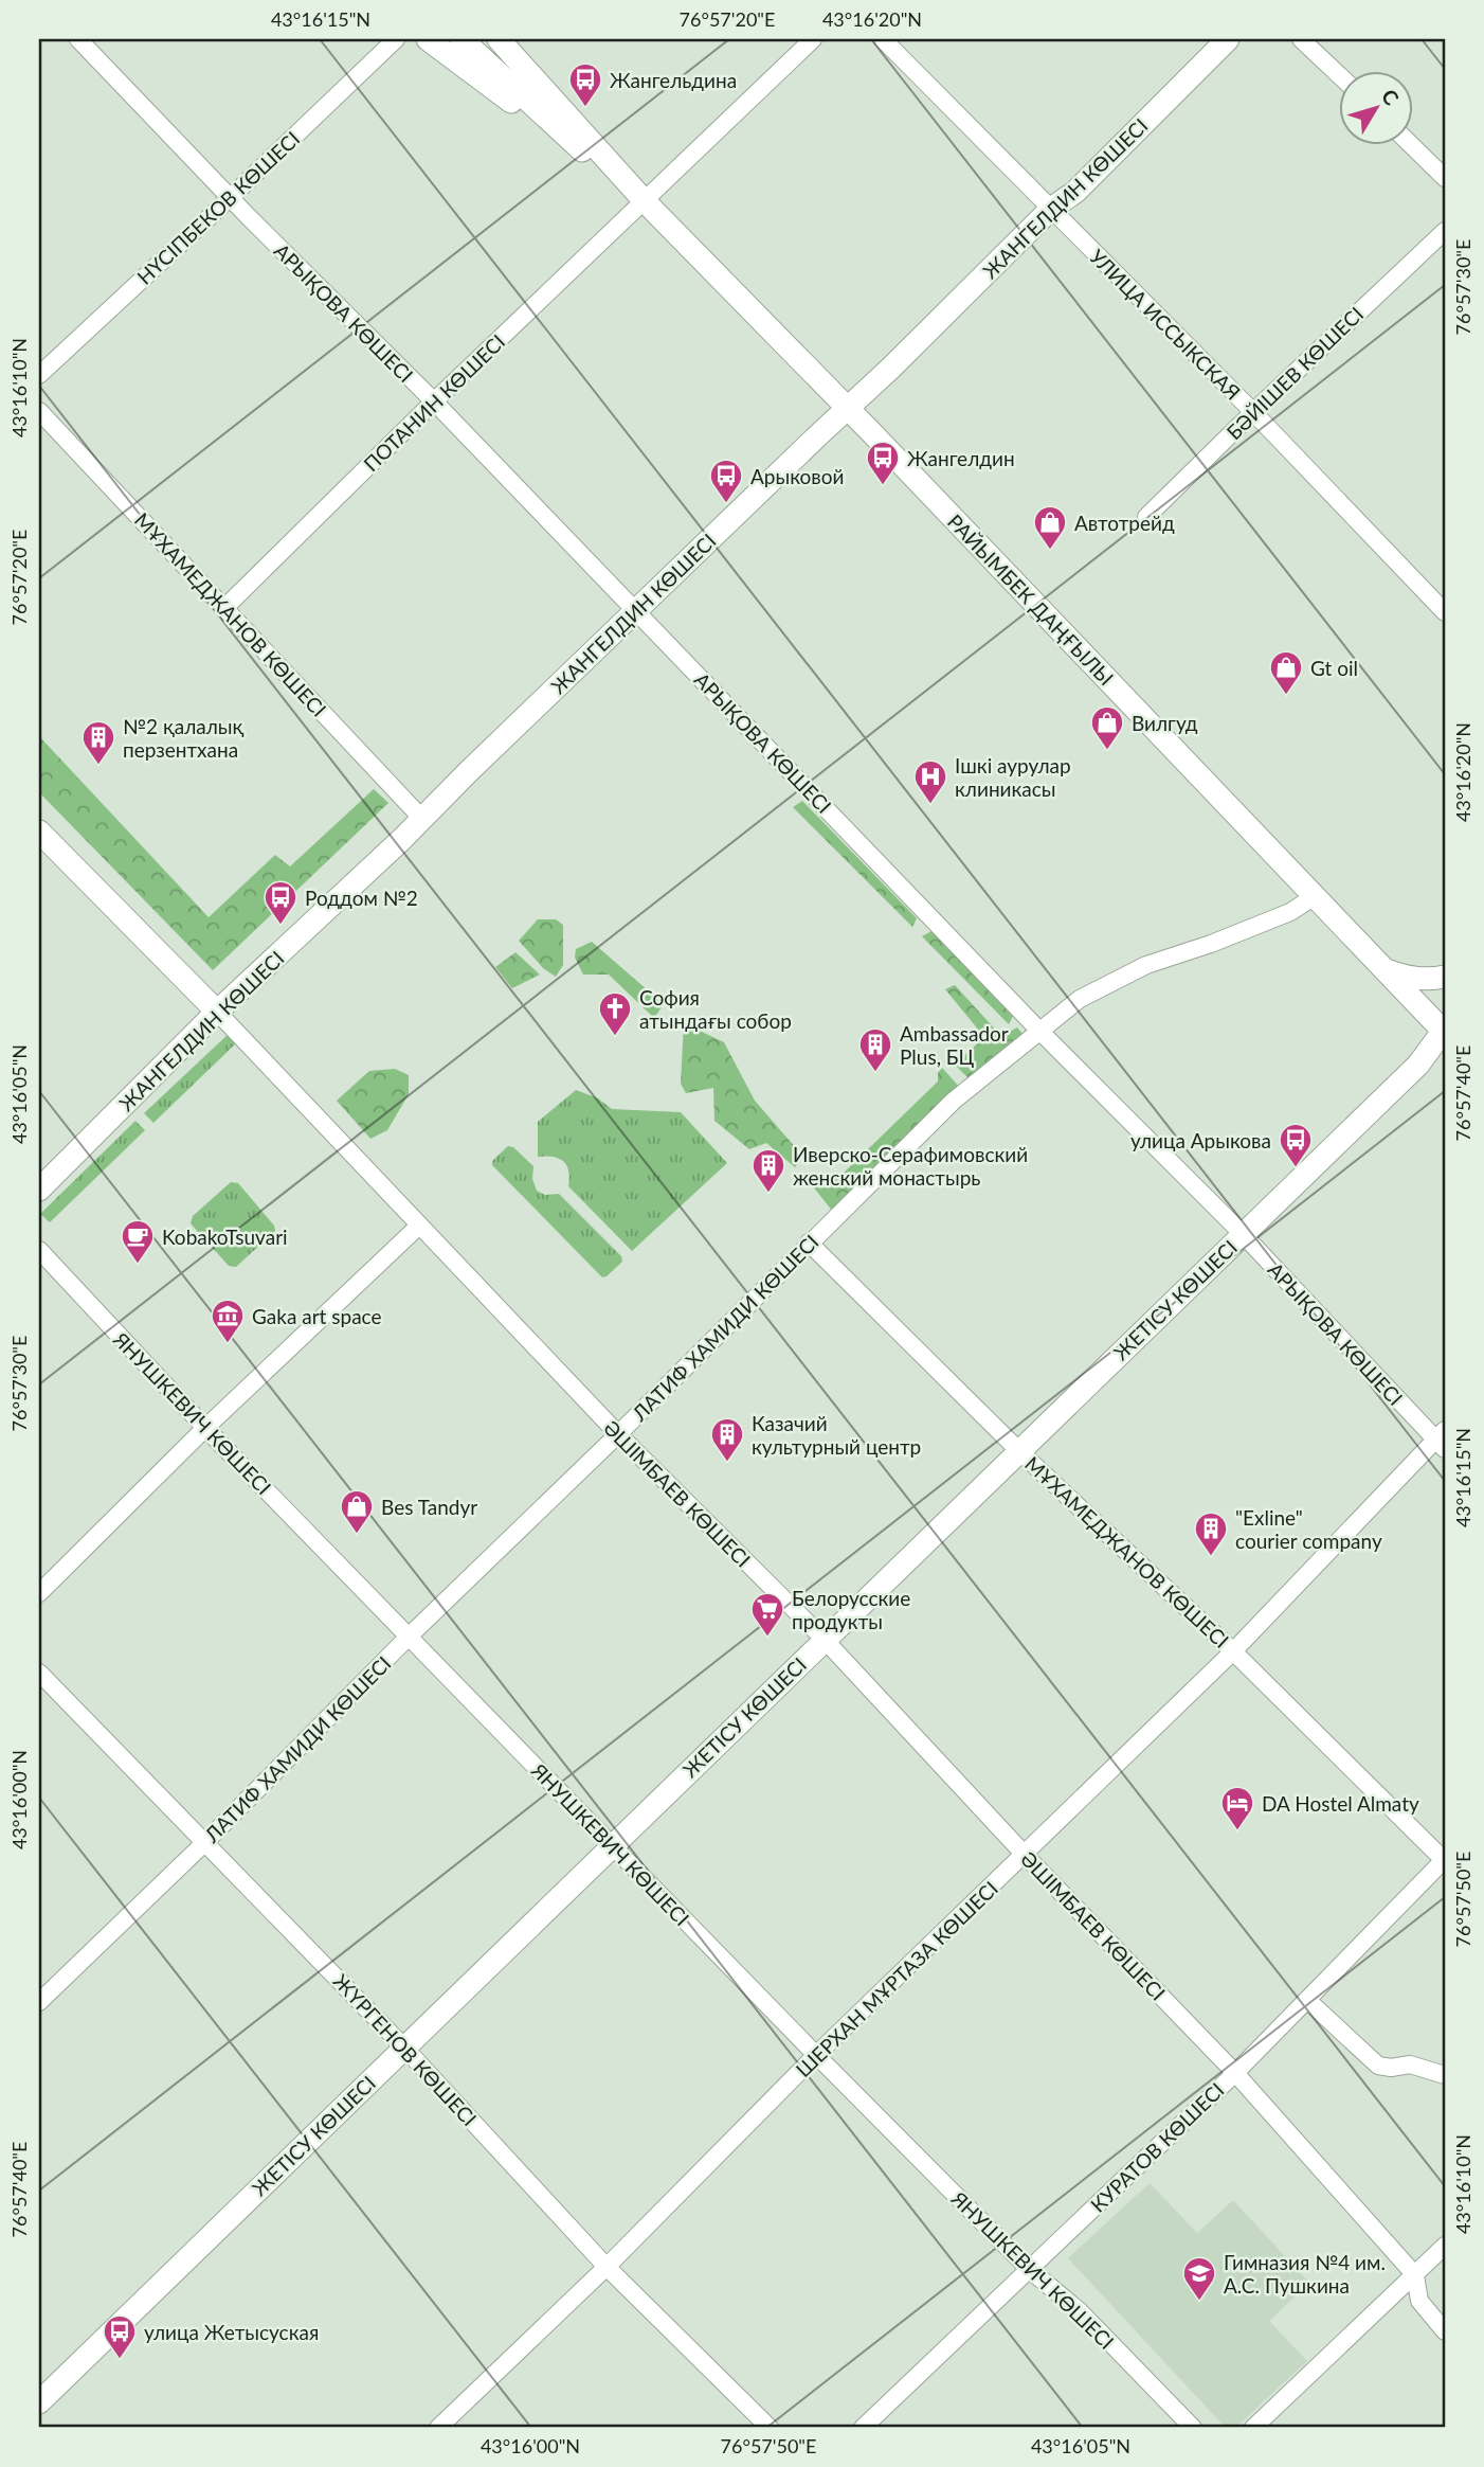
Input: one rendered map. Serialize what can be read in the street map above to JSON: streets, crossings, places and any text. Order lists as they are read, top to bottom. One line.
{"streets":{"main road":["ЖАНГЕЛДИН КӨШЕСІ","РАЙЫМБЕК ДАҢҒЫЛЫ","ЖЕТІСУ КӨШЕСІ","ӘШІМБАЕВ КӨШЕСІ"],"street":["НҮСІПБЕКОВ КӨШЕСІ","АРЫҚОВА КӨШЕСІ","УЛИЦА ИССЫКСКАЯ","БӘЙІШЕВ КӨШЕСІ","ПОТАНИН КӨШЕСІ","МҰХАМЕДЖАНОВ КӨШЕСІ","ЛАТИФ ХАМИДИ КӨШЕСІ","ЯНУШКЕВИЧ КӨШЕСІ","ШЕРХАН МҰРТАЗА КӨШЕСІ","ЖҮРГЕНОВ КӨШЕСІ","КУРАТОВ КӨШЕСІ"]},"crossings":[["ЖАНГЕЛДИН КӨШЕСІ","АРЫҚОВА КӨШЕСІ"],["ЖАНГЕЛДИН КӨШЕСІ","УЛИЦА ИССЫКСКАЯ"],["ЖАНГЕЛДИН КӨШЕСІ","РАЙЫМБЕК ДАҢҒЫЛЫ"],["ЖАНГЕЛДИН КӨШЕСІ","МҰХАМЕДЖАНОВ КӨШЕСІ"],["ЖАНГЕЛДИН КӨШЕСІ","ӘШІМБАЕВ КӨШЕСІ"],["НҮСІПБЕКОВ КӨШЕСІ","АРЫҚОВА КӨШЕСІ"],["АРЫҚОВА КӨШЕСІ","ПОТАНИН КӨШЕСІ"],["АРЫҚОВА КӨШЕСІ","ЖЕТІСУ КӨШЕСІ"],["АРЫҚОВА КӨШЕСІ","ЛАТИФ ХАМИДИ КӨШЕСІ"],["АРЫҚОВА КӨШЕСІ","ШЕРХАН МҰРТАЗА КӨШЕСІ"],["УЛИЦА ИССЫКСКАЯ","БӘЙІШЕВ КӨШЕСІ"],["ПОТАНИН КӨШЕСІ","РАЙЫМБЕК ДАҢҒЫЛЫ"],["ПОТАНИН КӨШЕСІ","МҰХАМЕДЖАНОВ КӨШЕСІ"],["РАЙЫМБЕК ДАҢҒЫЛЫ","ЖЕТІСУ КӨШЕСІ"],["РАЙЫМБЕК ДАҢҒЫЛЫ","ЛАТИФ ХАМИДИ КӨШЕСІ"],["МҰХАМЕДЖАНОВ КӨШЕСІ","ЖЕТІСУ КӨШЕСІ"],["МҰХАМЕДЖАНОВ КӨШЕСІ","ЛАТИФ ХАМИДИ КӨШЕСІ"],["МҰХАМЕДЖАНОВ КӨШЕСІ","ШЕРХАН МҰРТАЗА КӨШЕСІ"],["МҰХАМЕДЖАНОВ КӨШЕСІ","КУРАТОВ КӨШЕСІ"],["ЖЕТІСУ КӨШЕСІ","ЯНУШКЕВИЧ КӨШЕСІ"],["ЖЕТІСУ КӨШЕСІ","ӘШІМБАЕВ КӨШЕСІ"],["ЖЕТІСУ КӨШЕСІ","ЖҮРГЕНОВ КӨШЕСІ"],["ЛАТИФ ХАМИДИ КӨШЕСІ","ЯНУШКЕВИЧ КӨШЕСІ"],["ЛАТИФ ХАМИДИ КӨШЕСІ","ӘШІМБАЕВ КӨШЕСІ"],["ЛАТИФ ХАМИДИ КӨШЕСІ","ЖҮРГЕНОВ КӨШЕСІ"],["ЯНУШКЕВИЧ КӨШЕСІ","ШЕРХАН МҰРТАЗА КӨШЕСІ"],["ЯНУШКЕВИЧ КӨШЕСІ","КУРАТОВ КӨШЕСІ"],["ӘШІМБАЕВ КӨШЕСІ","ШЕРХАН МҰРТАЗА КӨШЕСІ"],["ӘШІМБАЕВ КӨШЕСІ","КУРАТОВ КӨШЕСІ"],["ШЕРХАН МҰРТАЗА КӨШЕСІ","ЖҮРГЕНОВ КӨШЕСІ"]],"places":{"bus stop":["Жангельдина","Жангелдин","Арыковой","Роддом №2","улица Арыкова","улица Жетысуская"],"shop":["Автотрейд","Gt oil","Вилгуд","Bes Tandyr"],"building":["№2 қалалық перзентхана","Ambassador Plus, БЦ","Иверско-Серафимовский женский монастырь","Казачий культурный центр","\"Exline\" courier company"],"hospital":["Ішкі аурулар клиникасы"],"church":["София атындағы собор"],"cafe":["KobakoTsuvari"],"museum":["Gaka art space"],"supermarket":["Белорусские продукты"],"hotel":["DA Hostel Almaty"],"school or university":["Гимназия №4 им. А.С. Пушкина"]},"north":"top right","coordinates":["43°16'15\"N","76°57'20\"E","43°16'20\"N","76°57'30\"E","43°16'10\"N","76°57'40\"E","43°16'05\"N","43°16'00\"N","76°57'50\"E"]}
